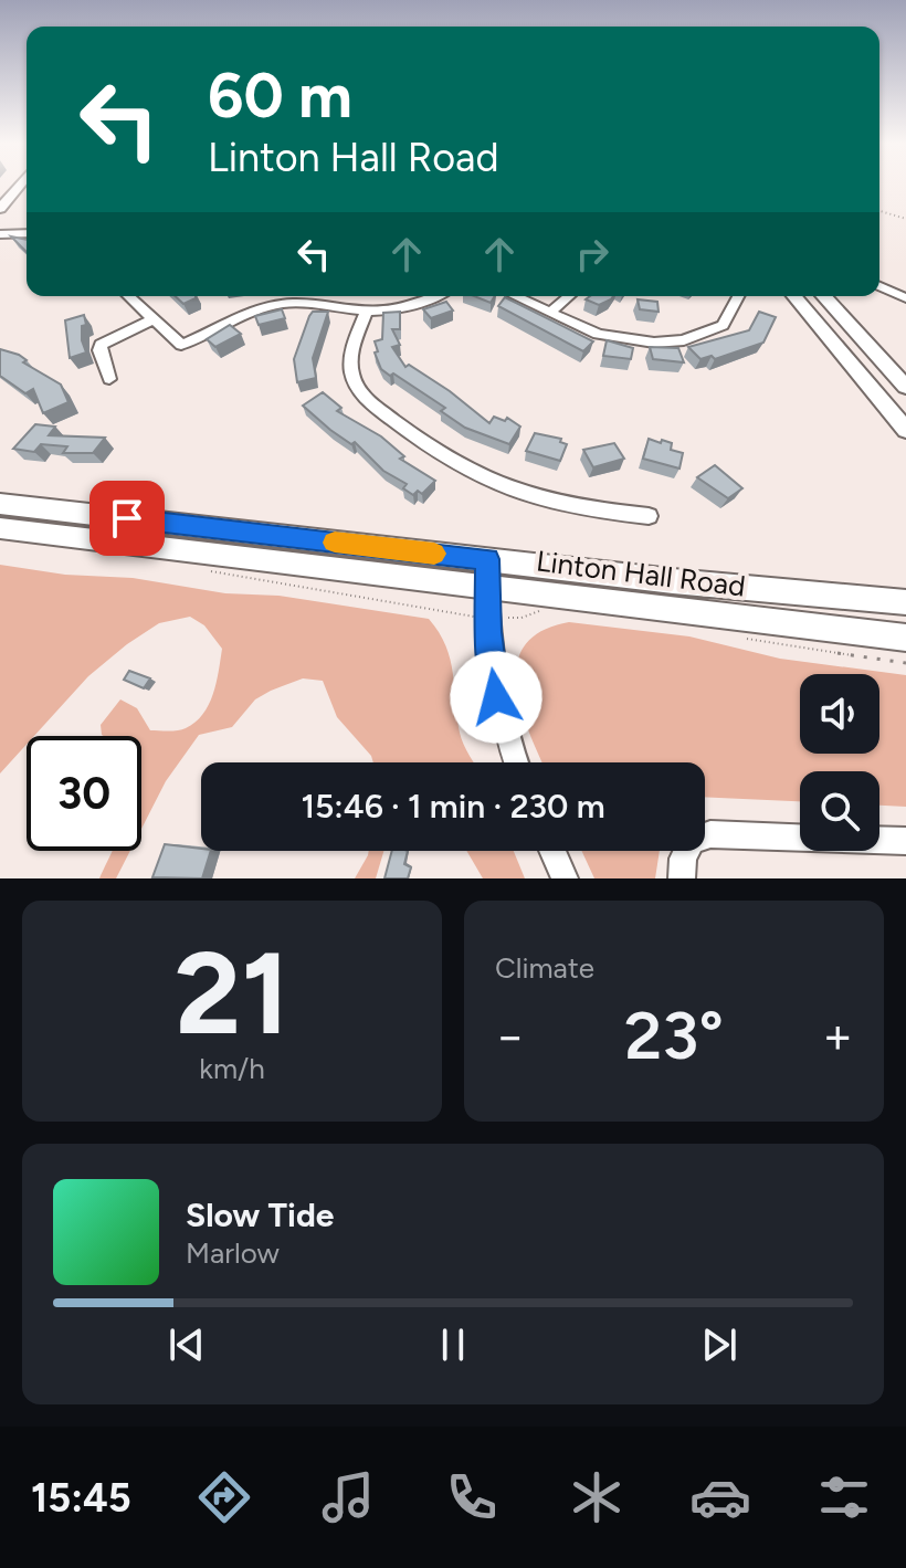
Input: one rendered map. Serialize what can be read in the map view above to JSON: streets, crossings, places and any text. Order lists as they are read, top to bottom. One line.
{"streets":{"main road":["Linton Hall Road"]},"page":{"turn":["60 m","Linton Hall Road"],"limit":"30","trip":"15:46 · 1 min · 230 m","tile":[["21","km/h"],"Climate"],"heat":["−","23°","+"],"song":["Slow Tide","Marlow"],"tabs":"15:45"}}
